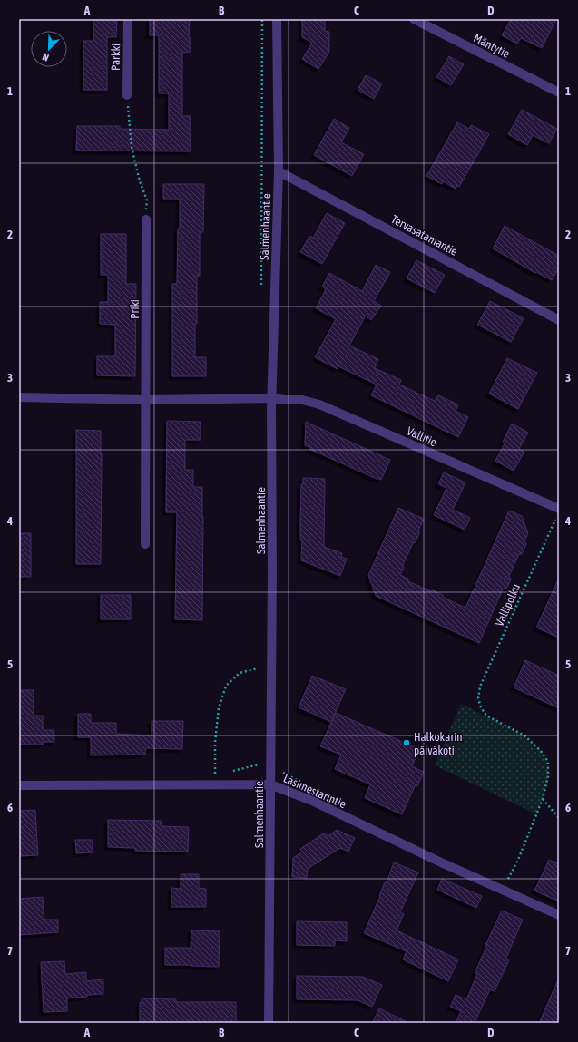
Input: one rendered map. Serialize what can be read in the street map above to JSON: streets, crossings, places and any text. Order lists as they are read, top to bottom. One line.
{"streets":{"street":["Mäntytie","Parkki","Salmenhaantie","Tervasatamantie","Priki","Vallitie","Lasimestarintie"],"path":["Vallipolku"]},"crossings":[["Salmenhaantie","Tervasatamantie"],["Salmenhaantie","Vallitie"],["Salmenhaantie","Lasimestarintie"]],"places":["Halkokarin päiväkoti"],"north":"bottom left","grid":{"columns":["A","B","C","D"],"rows":["1","2","3","4","5","6","7"]}}
